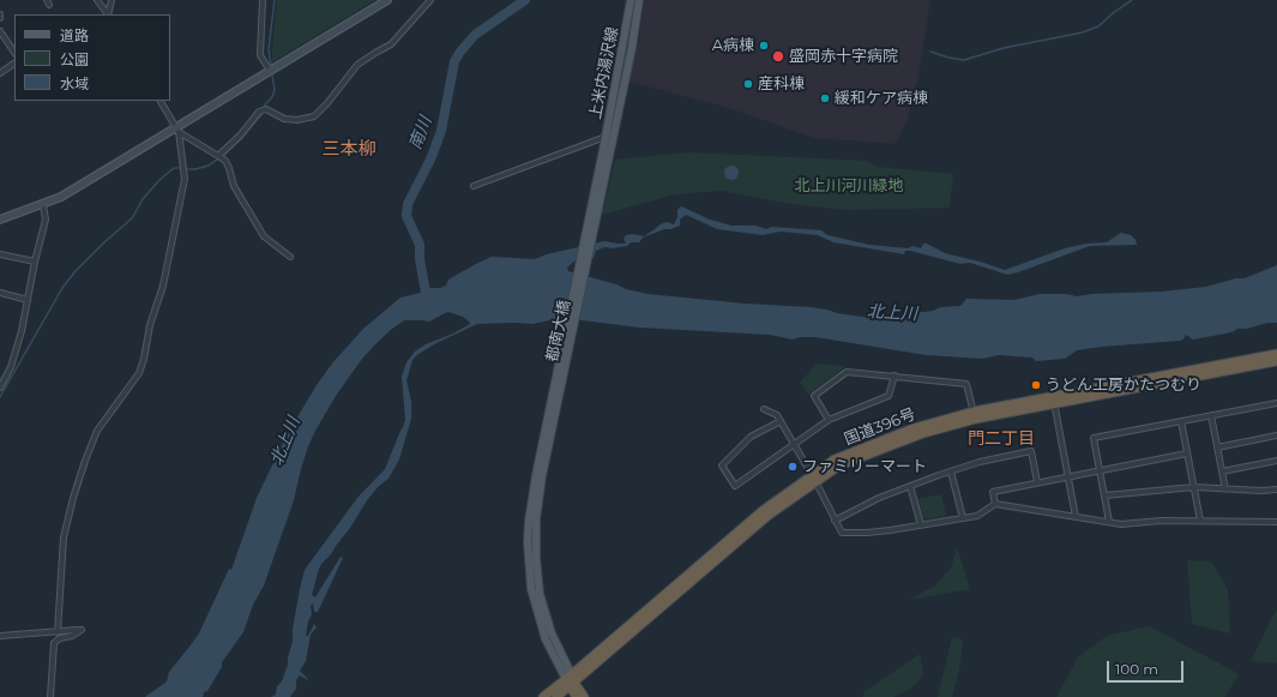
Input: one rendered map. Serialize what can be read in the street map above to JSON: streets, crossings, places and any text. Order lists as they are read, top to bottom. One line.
{"streets":{"highway":["国道396号"],"main road":["上米内湯沢線","都南大橋"]},"crossings":[["上米内湯沢線","都南大橋"],["都南大橋","国道396号"]],"districts":["三本柳","門二丁目"],"water":["南川","北上川"],"parks":["北上川河川緑地"],"places":["A病棟","盛岡赤十字病院","産科棟","緩和ケア病棟","うどん工房かたつむり","ファミリーマート"],"legend":["道路","公園","水域"],"scale_bar":"100 m"}
